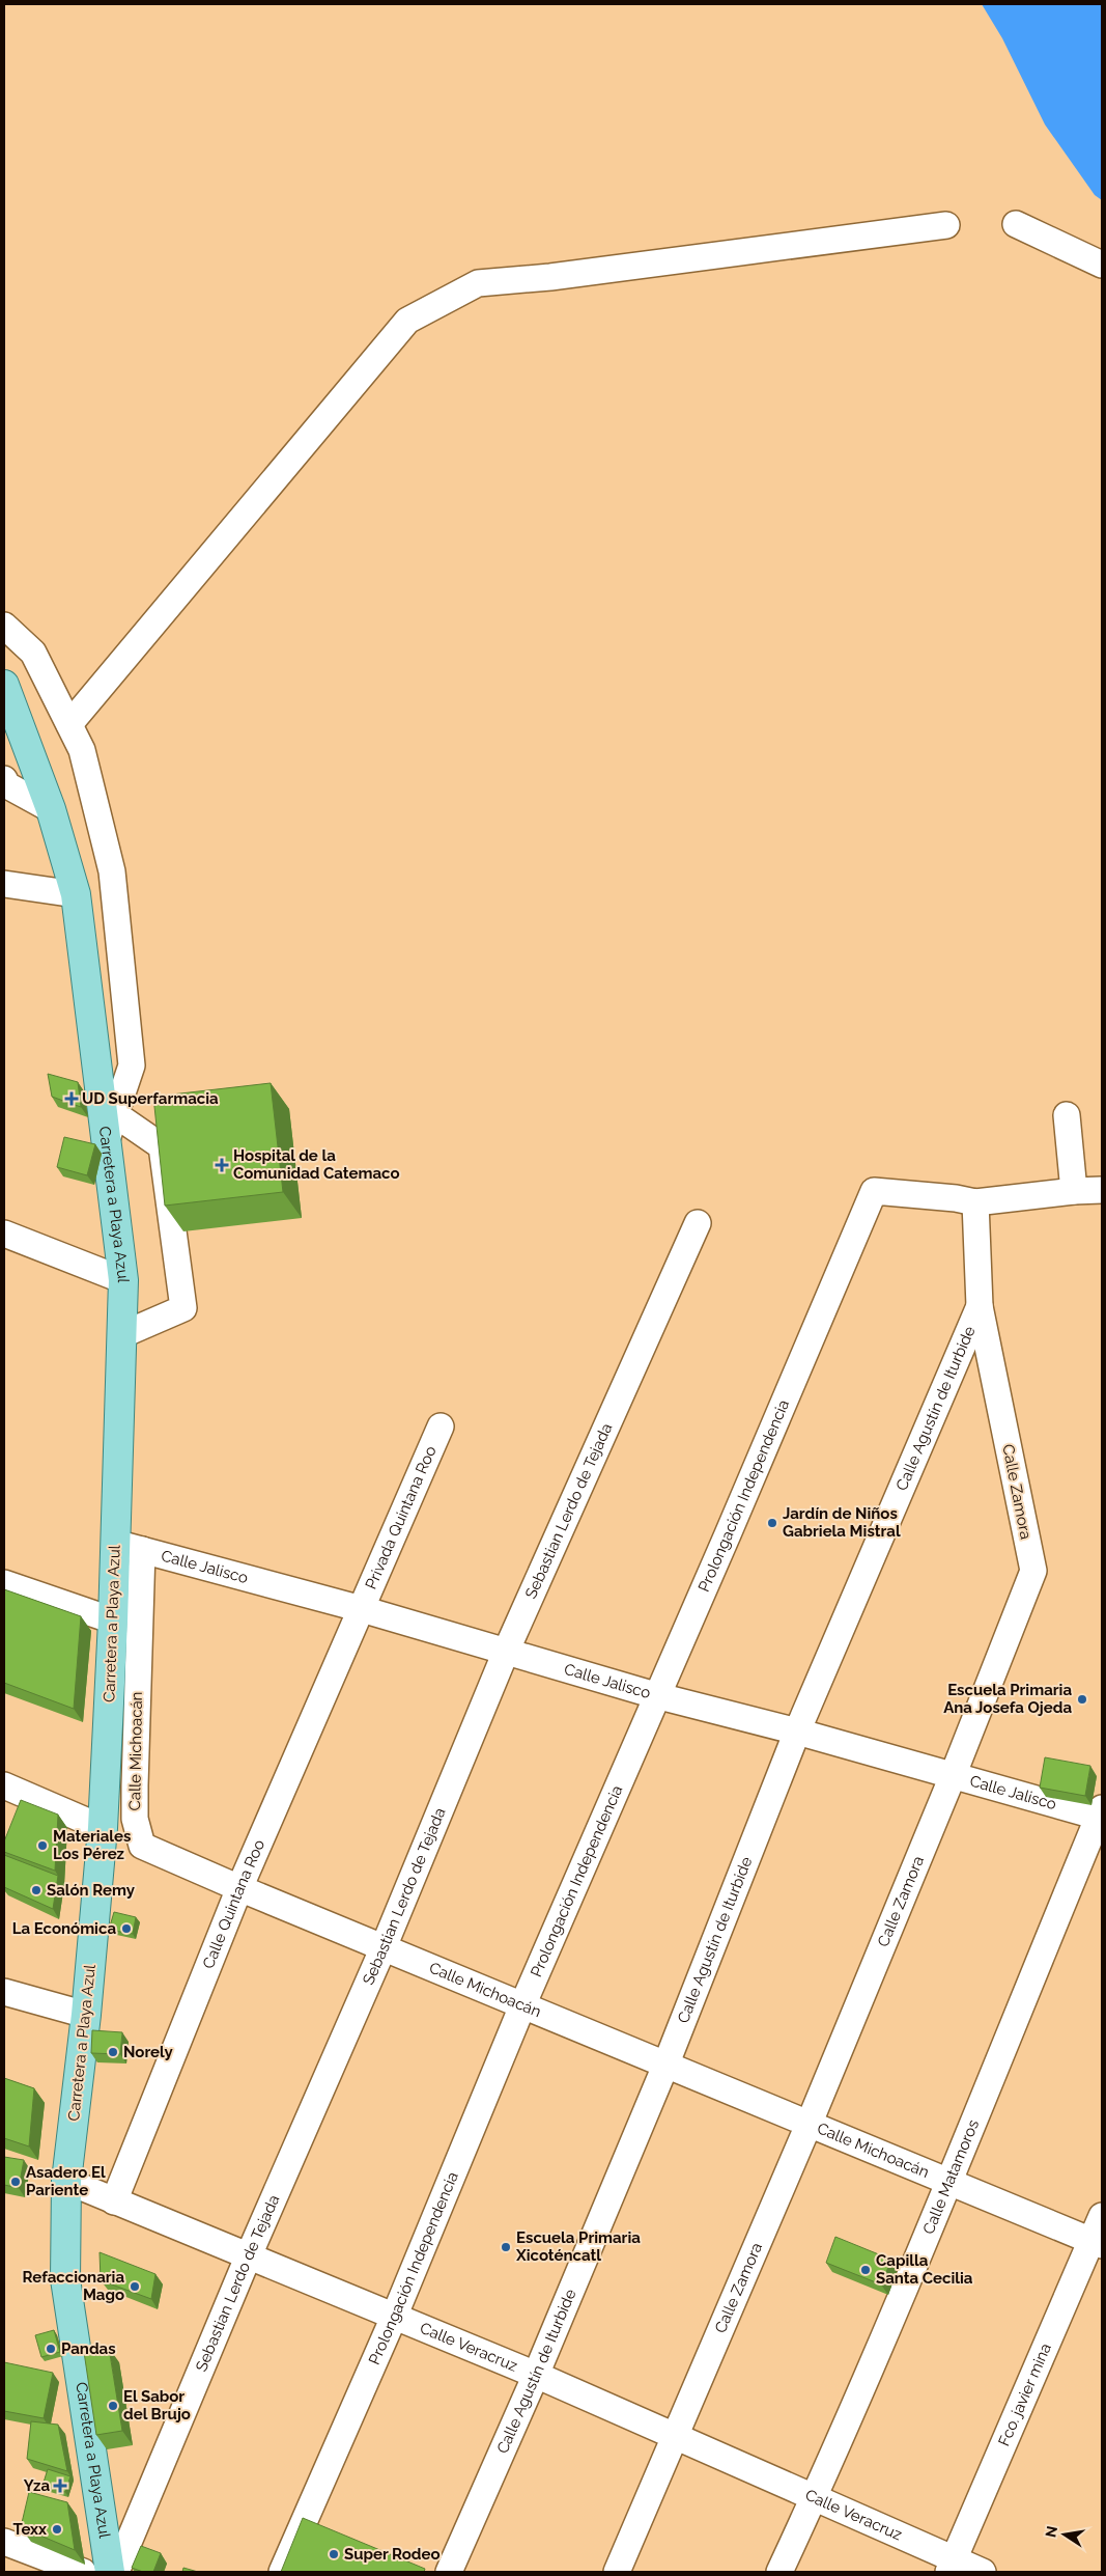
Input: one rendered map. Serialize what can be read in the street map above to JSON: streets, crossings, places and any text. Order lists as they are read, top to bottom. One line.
{"streets":{"main road":["Carretera a Playa Azul"],"street":["Calle Agustín de Iturbide","Calle Zamora","Prolongación Independencia","Sebastian Lerdo de Tejada","Privada Quintana Roo","Calle Jalisco","Calle Michoacán","Calle Quintana Roo","Calle Matamoros","Calle Veracruz","Fco. javier mina"]},"crossings":[["Carretera a Playa Azul","Calle Jalisco"],["Carretera a Playa Azul","Calle Veracruz"],["Calle Agustín de Iturbide","Calle Zamora"],["Calle Agustín de Iturbide","Calle Jalisco"],["Calle Agustín de Iturbide","Calle Michoacán"],["Calle Agustín de Iturbide","Calle Veracruz"],["Calle Zamora","Prolongación Independencia"],["Calle Zamora","Calle Jalisco"],["Calle Zamora","Calle Michoacán"],["Calle Zamora","Calle Veracruz"],["Prolongación Independencia","Calle Jalisco"],["Prolongación Independencia","Calle Michoacán"],["Prolongación Independencia","Calle Veracruz"],["Sebastian Lerdo de Tejada","Calle Jalisco"],["Sebastian Lerdo de Tejada","Calle Michoacán"],["Sebastian Lerdo de Tejada","Calle Veracruz"],["Privada Quintana Roo","Calle Jalisco"],["Privada Quintana Roo","Calle Quintana Roo"],["Calle Jalisco","Calle Michoacán"],["Calle Jalisco","Calle Quintana Roo"],["Calle Jalisco","Calle Matamoros"],["Calle Michoacán","Calle Quintana Roo"],["Calle Michoacán","Calle Matamoros"],["Calle Michoacán","Fco. javier mina"],["Calle Quintana Roo","Calle Veracruz"],["Calle Matamoros","Calle Veracruz"],["Calle Veracruz","Fco. javier mina"]],"places":{"health":["UD Superfarmacia","Hospital de la Comunidad Catemaco","Yza"],"other":["Jardín de Niños Gabriela Mistral","Escuela Primaria Ana Josefa Ojeda","Materiales Los Pérez","Salón Remy","La Económica","Norely","Asadero El Pariente","Escuela Primaria Xicoténcatl","Capilla Santa Cecilia","Refaccionaria Mago","Pandas","El Sabor del Brujo","Texx","Super Rodeo"]},"north":"left"}
